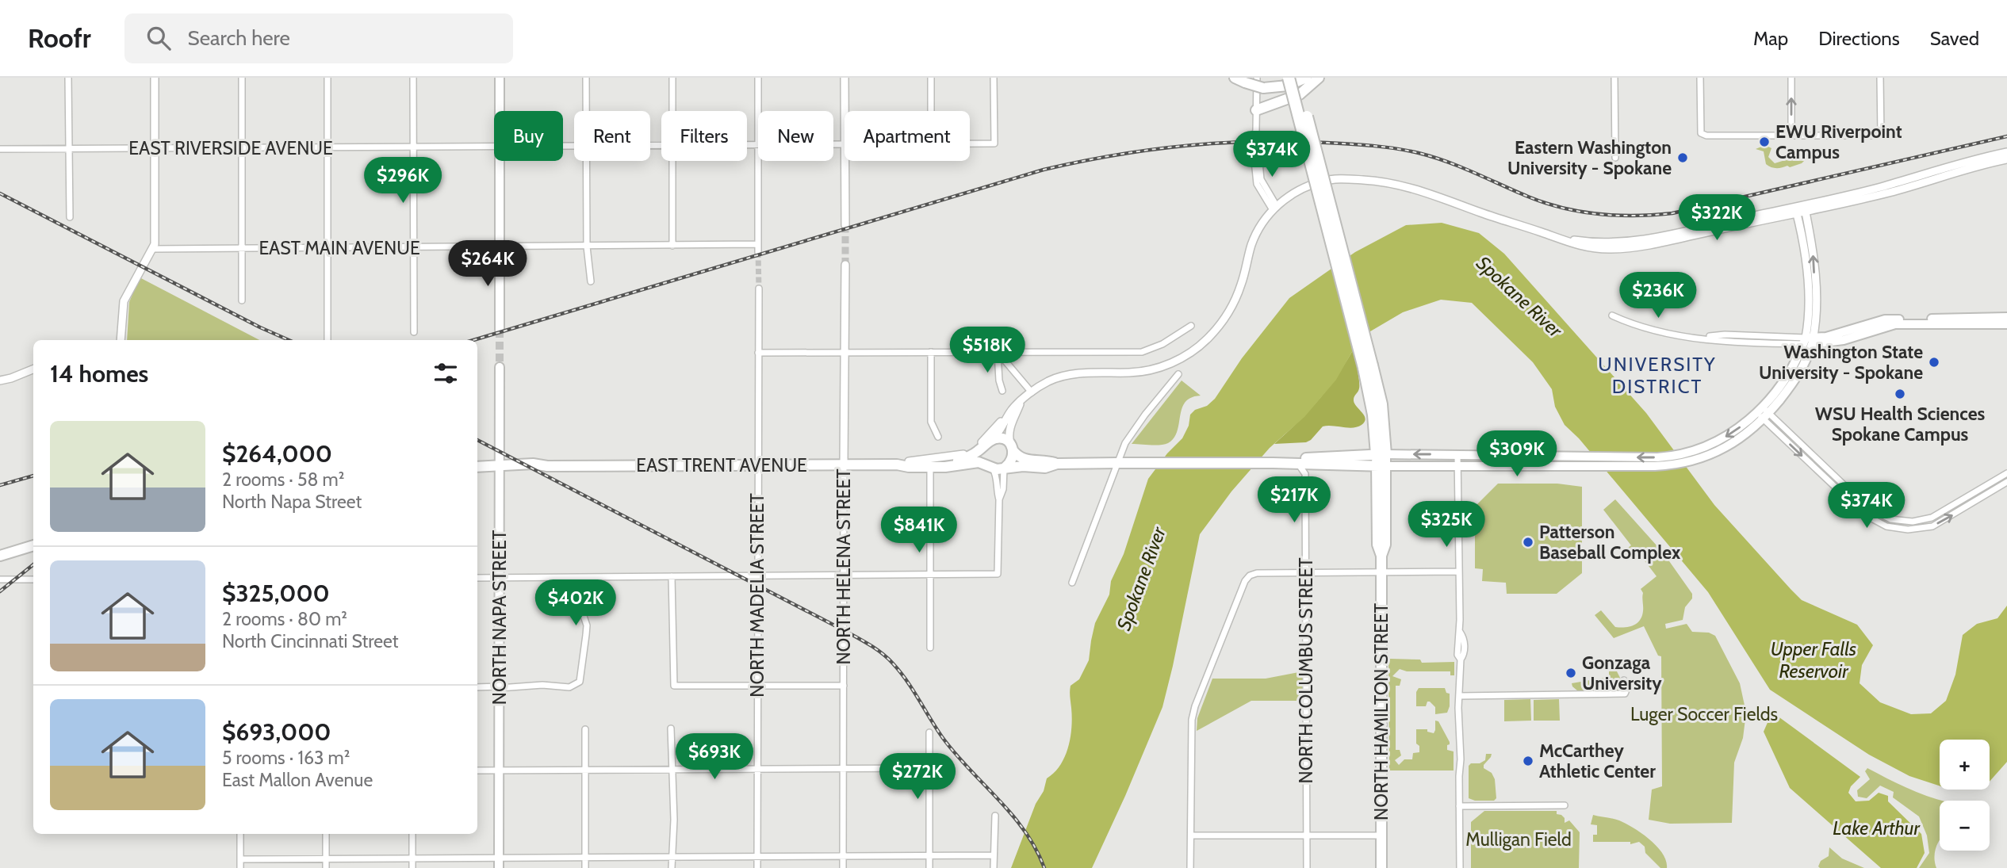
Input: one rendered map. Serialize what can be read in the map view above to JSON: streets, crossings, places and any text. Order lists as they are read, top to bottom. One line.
{"streets":{"main road":["EAST TRENT AVENUE","NORTH NAPA STREET","NORTH HAMILTON STREET"],"street":["EAST RIVERSIDE AVENUE","EAST MAIN AVENUE","NORTH HELENA STREET","NORTH MADELIA STREET","NORTH COLUMBUS STREET"]},"crossings":[["EAST TRENT AVENUE","NORTH HELENA STREET"],["EAST TRENT AVENUE","NORTH MADELIA STREET"],["EAST TRENT AVENUE","NORTH NAPA STREET"]],"districts":["UNIVERSITY DISTRICT"],"water":["Spokane River","Upper Falls Reservoir","Lake Arthur"],"parks":["Luger Soccer Fields","Mulligan Field"],"places":["EWU Riverpoint Campus","Eastern Washington University - Spokane","Washington State University - Spokane","WSU Health Sciences Spokane Campus","Patterson Baseball Complex","Gonzaga University","McCarthey Athletic Center"],"page":{"header":"Roofr","search":"Search here","nav":["Map","Directions","Saved"],"chip":["Buy","Rent","Filters","New","Apartment"],"price":["$374K","$296K","$322K","$264K","$236K","$518K","$309K","$217K","$374K","$325K","$841K","$402K","$693K","$272K"],"heading":"14 homes","list":[{"name":"$264,000","note":"2 rooms · 58 m² · North Napa Street"},{"name":"$325,000","note":"2 rooms · 80 m² · North Cincinnati Street"},{"name":"$693,000","note":"5 rooms · 163 m² · East Mallon Avenue"}],"map_buttons":["+","−"]}}
